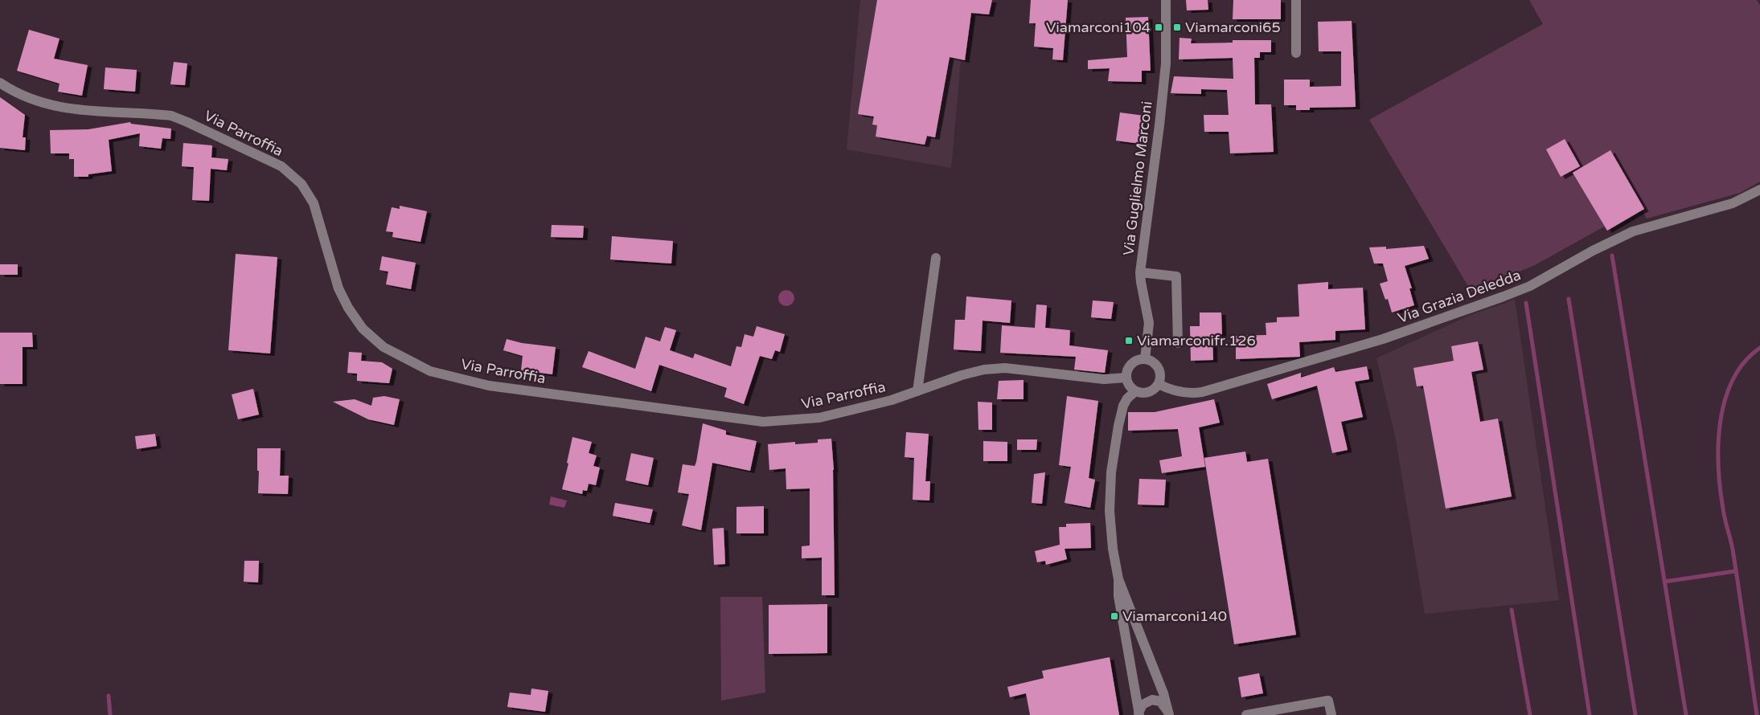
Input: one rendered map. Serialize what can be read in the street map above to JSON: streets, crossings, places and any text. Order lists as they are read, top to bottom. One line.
{"streets":{"street":["Via Parroffia","Via Guglielmo Marconi","Via Grazia Deledda"]},"crossings":[["Via Parroffia","Via Guglielmo Marconi"],["Via Parroffia","Via Grazia Deledda"],["Via Guglielmo Marconi","Via Grazia Deledda"]],"places":{"transit":["Viamarconi104","Viamarconi65","Viamarconifr.126","Viamarconi140"]}}
